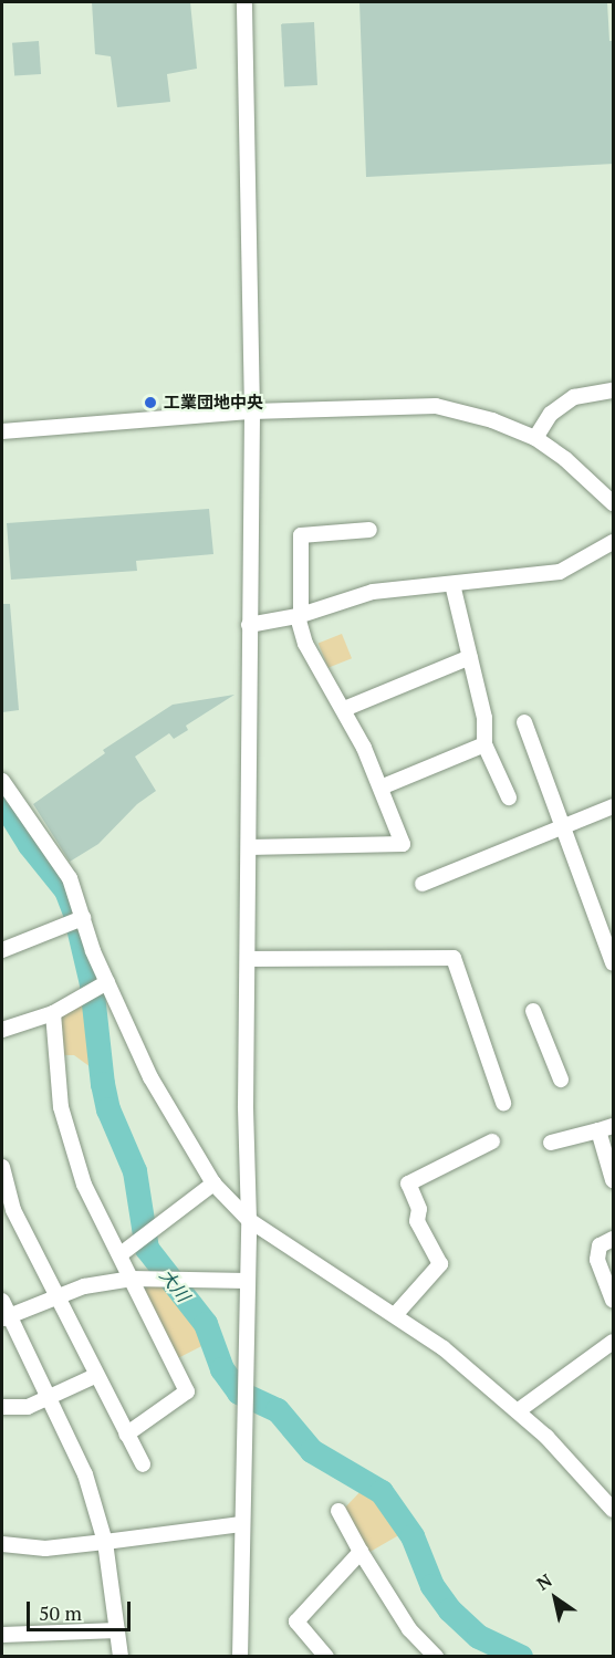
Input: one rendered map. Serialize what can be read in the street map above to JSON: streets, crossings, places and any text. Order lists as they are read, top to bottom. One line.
{"water":["大川"],"places":["工業団地中央"],"scale_bar":"50 m","north":"top left"}
